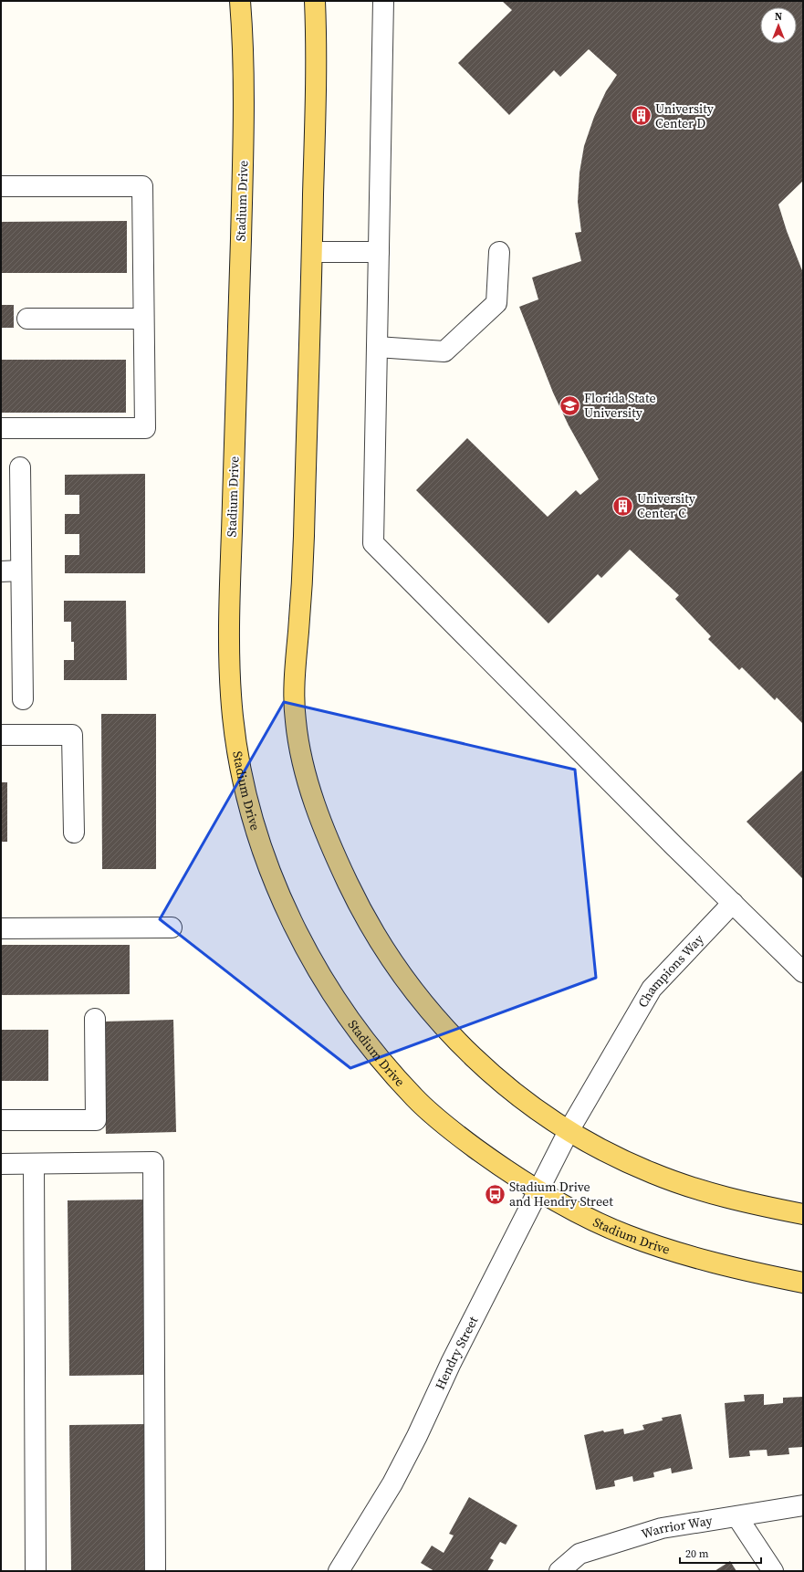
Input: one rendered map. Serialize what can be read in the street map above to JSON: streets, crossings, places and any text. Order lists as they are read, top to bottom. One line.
{"streets":{"main road":["Stadium Drive"],"street":["Champions Way","Hendry Street","Warrior Way"]},"crossings":[["Stadium Drive","Hendry Street"],["Champions Way","Hendry Street"]],"places":{"building":["University Center D","University Center C"],"school or university":["Florida State University"],"bus stop":["Stadium Drive and Hendry Street"]},"scale_bar":"20 m","north":"top"}
